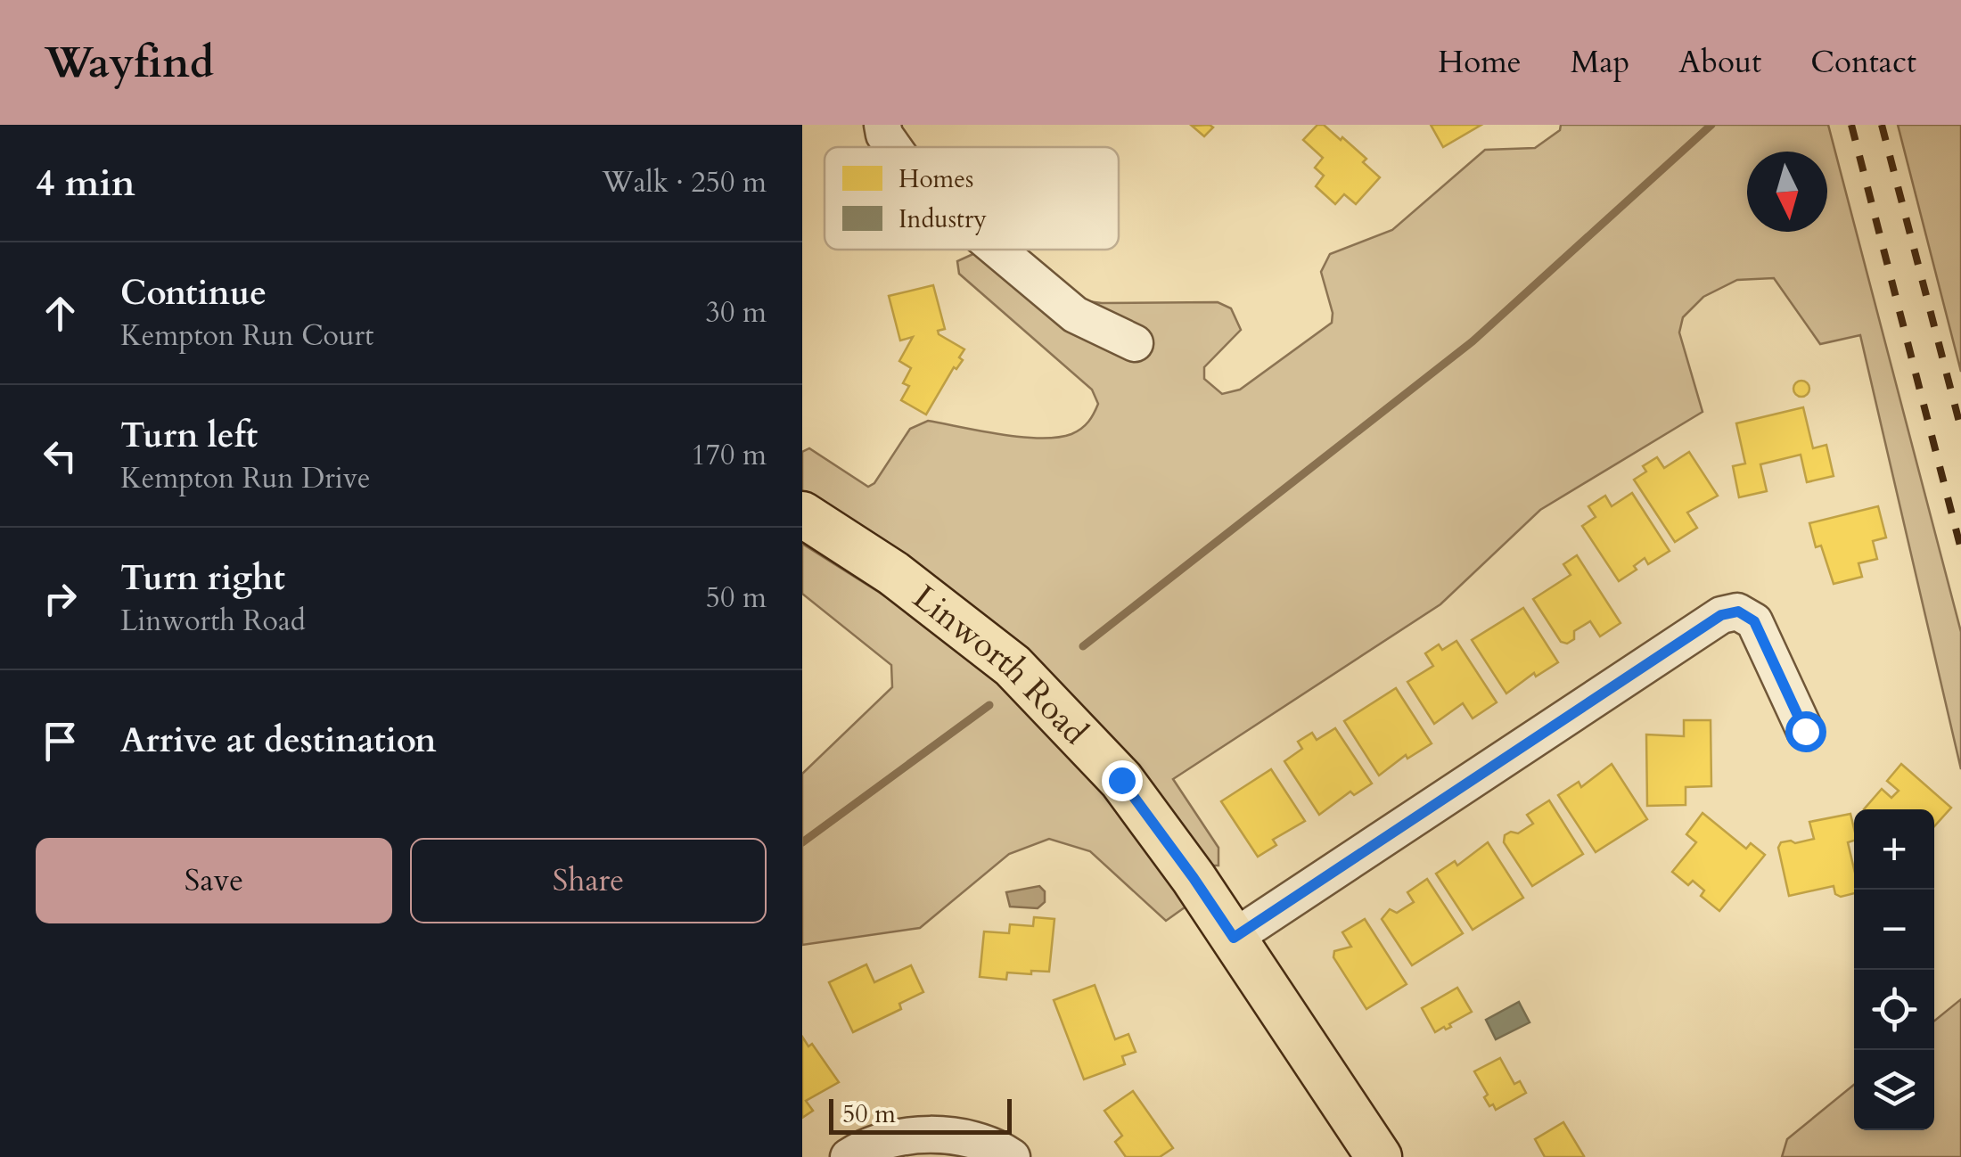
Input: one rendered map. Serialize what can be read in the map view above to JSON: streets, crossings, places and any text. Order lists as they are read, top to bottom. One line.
{"streets":{"main road":["Linworth Road"]},"legend":["Homes","Industry"],"scale_bar":"50 m","north":"bottom","page":{"header":"Wayfind","nav":["Home","Map","About","Contact"],"heading":["4 min","Walk · 250 m"],"list":[["Continue","Kempton Run Court","30 m"],["Turn left","Kempton Run Drive","170 m"],["Turn right","Linworth Road","50 m"],"Arrive at destination"],"map_buttons":["+","−"],"buttons":["Save","Share"],"scale":"50 m"}}
